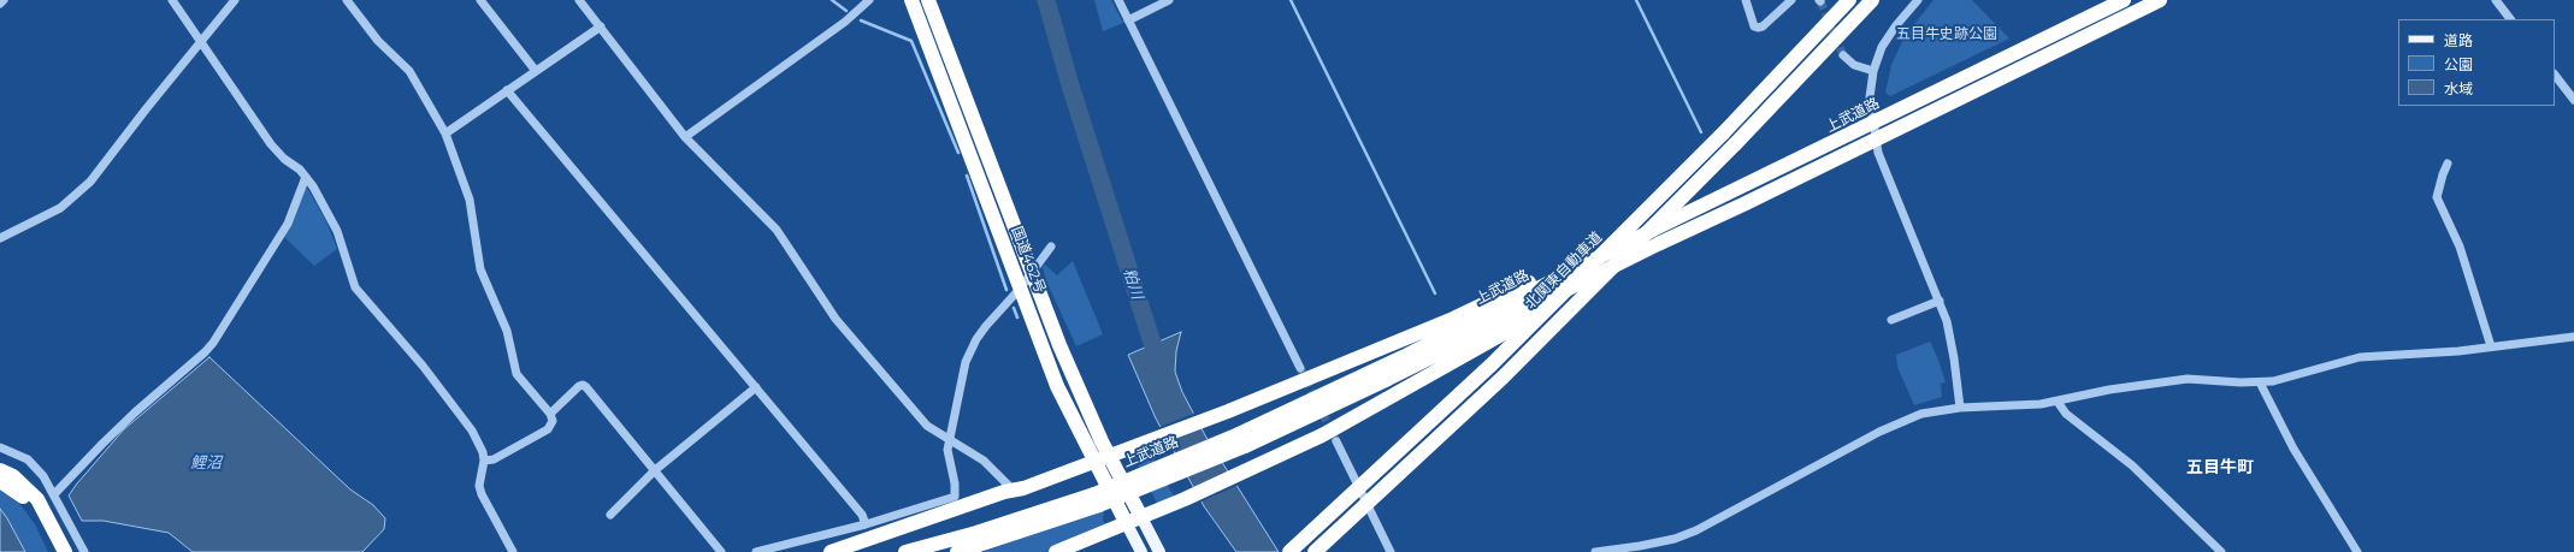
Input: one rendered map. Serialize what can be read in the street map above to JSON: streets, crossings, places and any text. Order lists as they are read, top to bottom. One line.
{"streets":{"highway":["上武道路","国道462号","北関東自動車道"]},"districts":["五目牛町"],"water":["粕川","鯉沼"],"parks":["五目牛史跡公園"],"legend":["道路","公園","水域"]}
